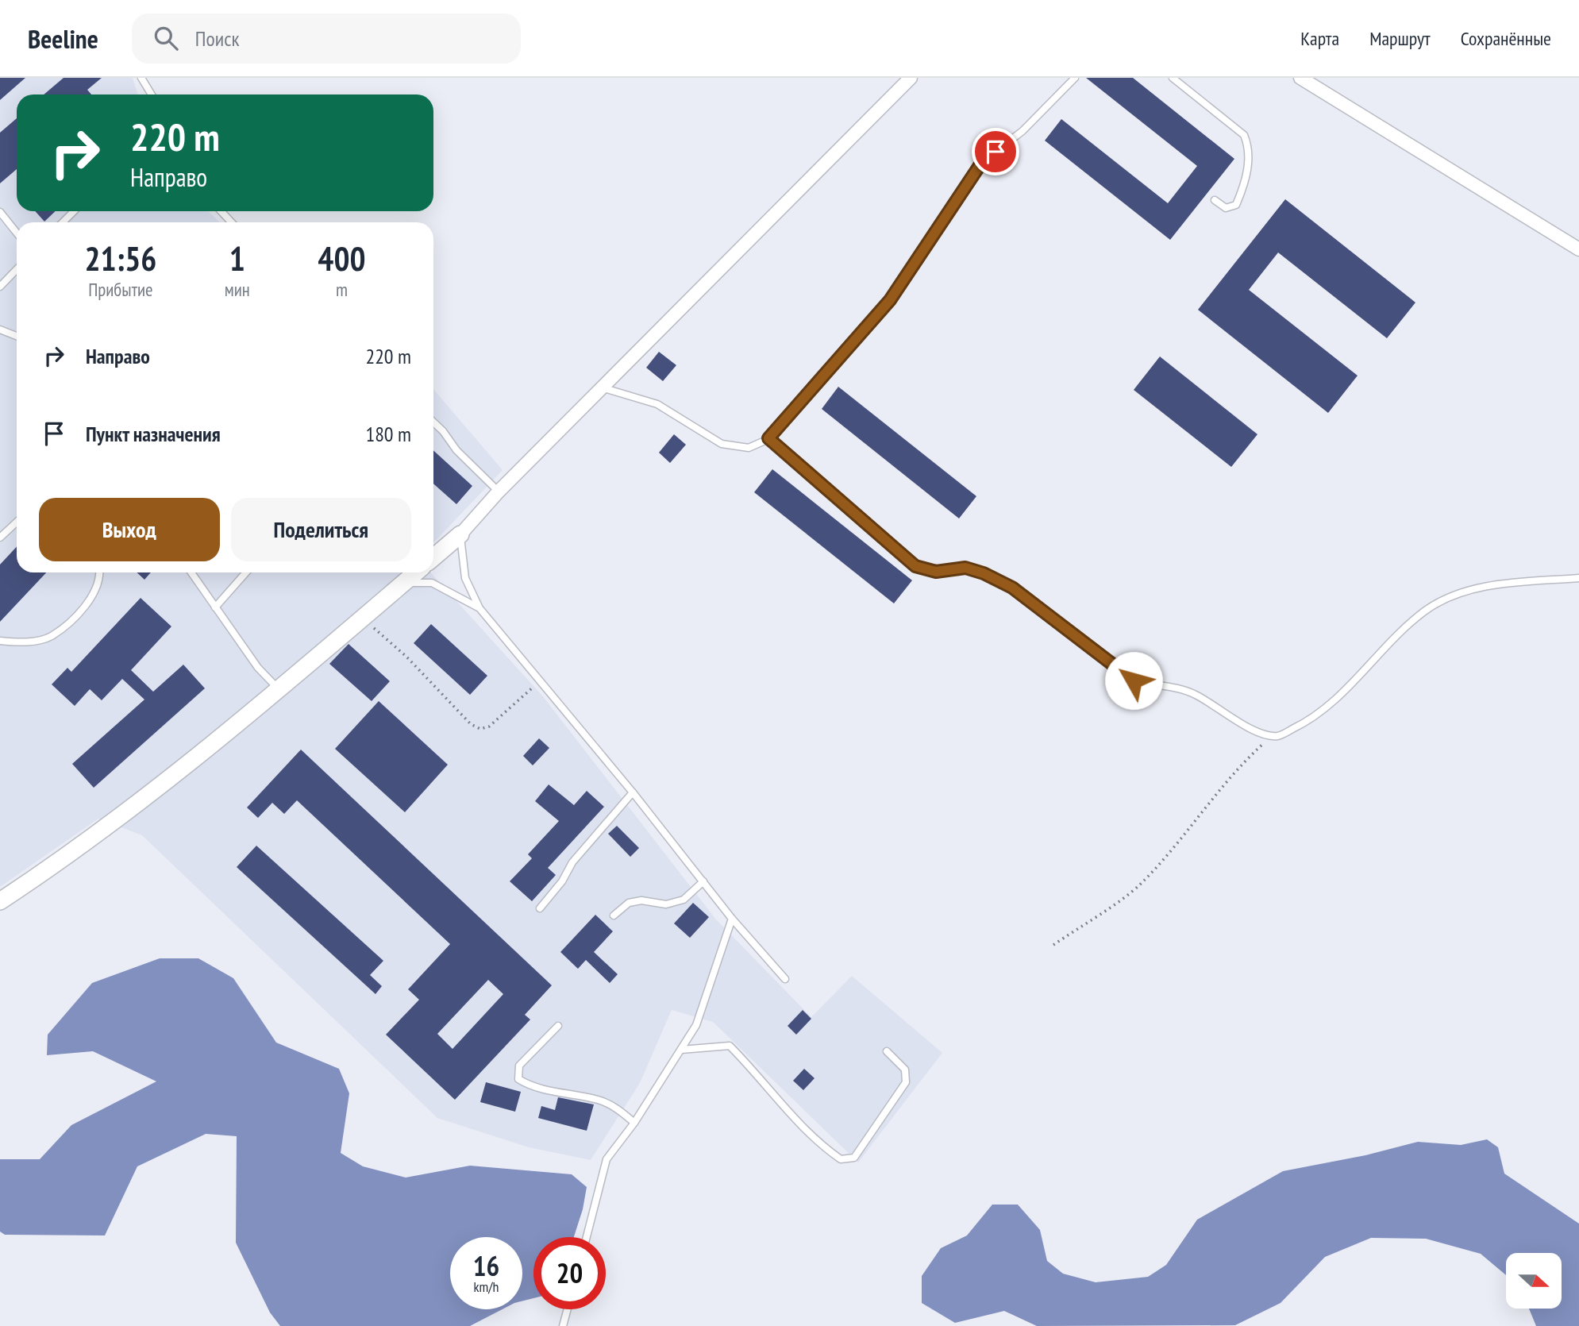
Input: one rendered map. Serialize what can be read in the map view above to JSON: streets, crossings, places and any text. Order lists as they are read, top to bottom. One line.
{"north":"right","page":{"header":"Beeline","search":"Поиск","nav":["Карта","Маршрут","Сохранённые"],"turn":["220 m","Направо"],"eta":["21:56","Прибытие","1","мин","400","m"],"list":[{"name":"Направо","value":"220 m"},{"name":"Пункт назначения","value":"180 m"}],"buttons":["Выход","Поделиться"],"speed":"16 km/h","limit":"20"}}
